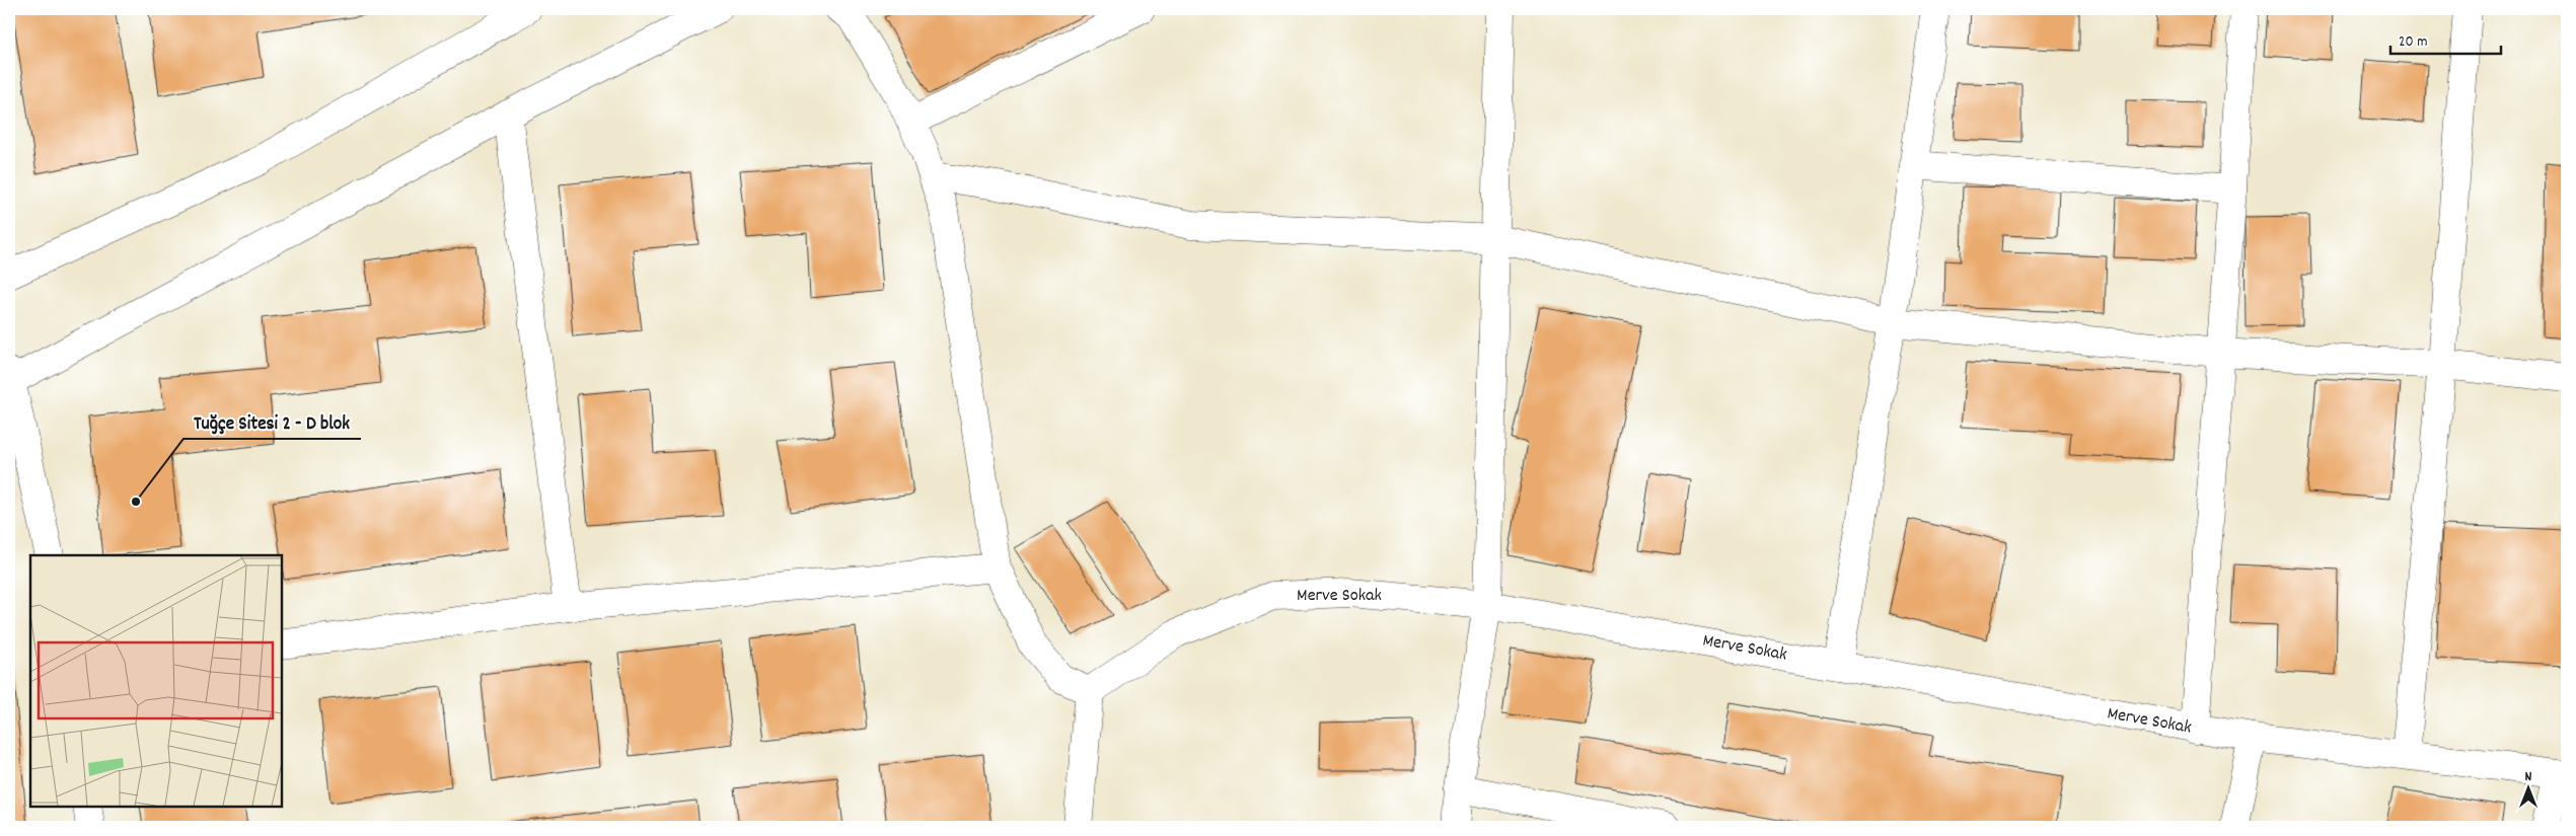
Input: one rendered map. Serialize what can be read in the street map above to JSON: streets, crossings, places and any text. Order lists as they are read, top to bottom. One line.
{"streets":{"street":["Merve Sokak"]},"places":["Tuğçe Sitesi 2 - D blok"],"scale_bar":"20 m","north":"top"}
